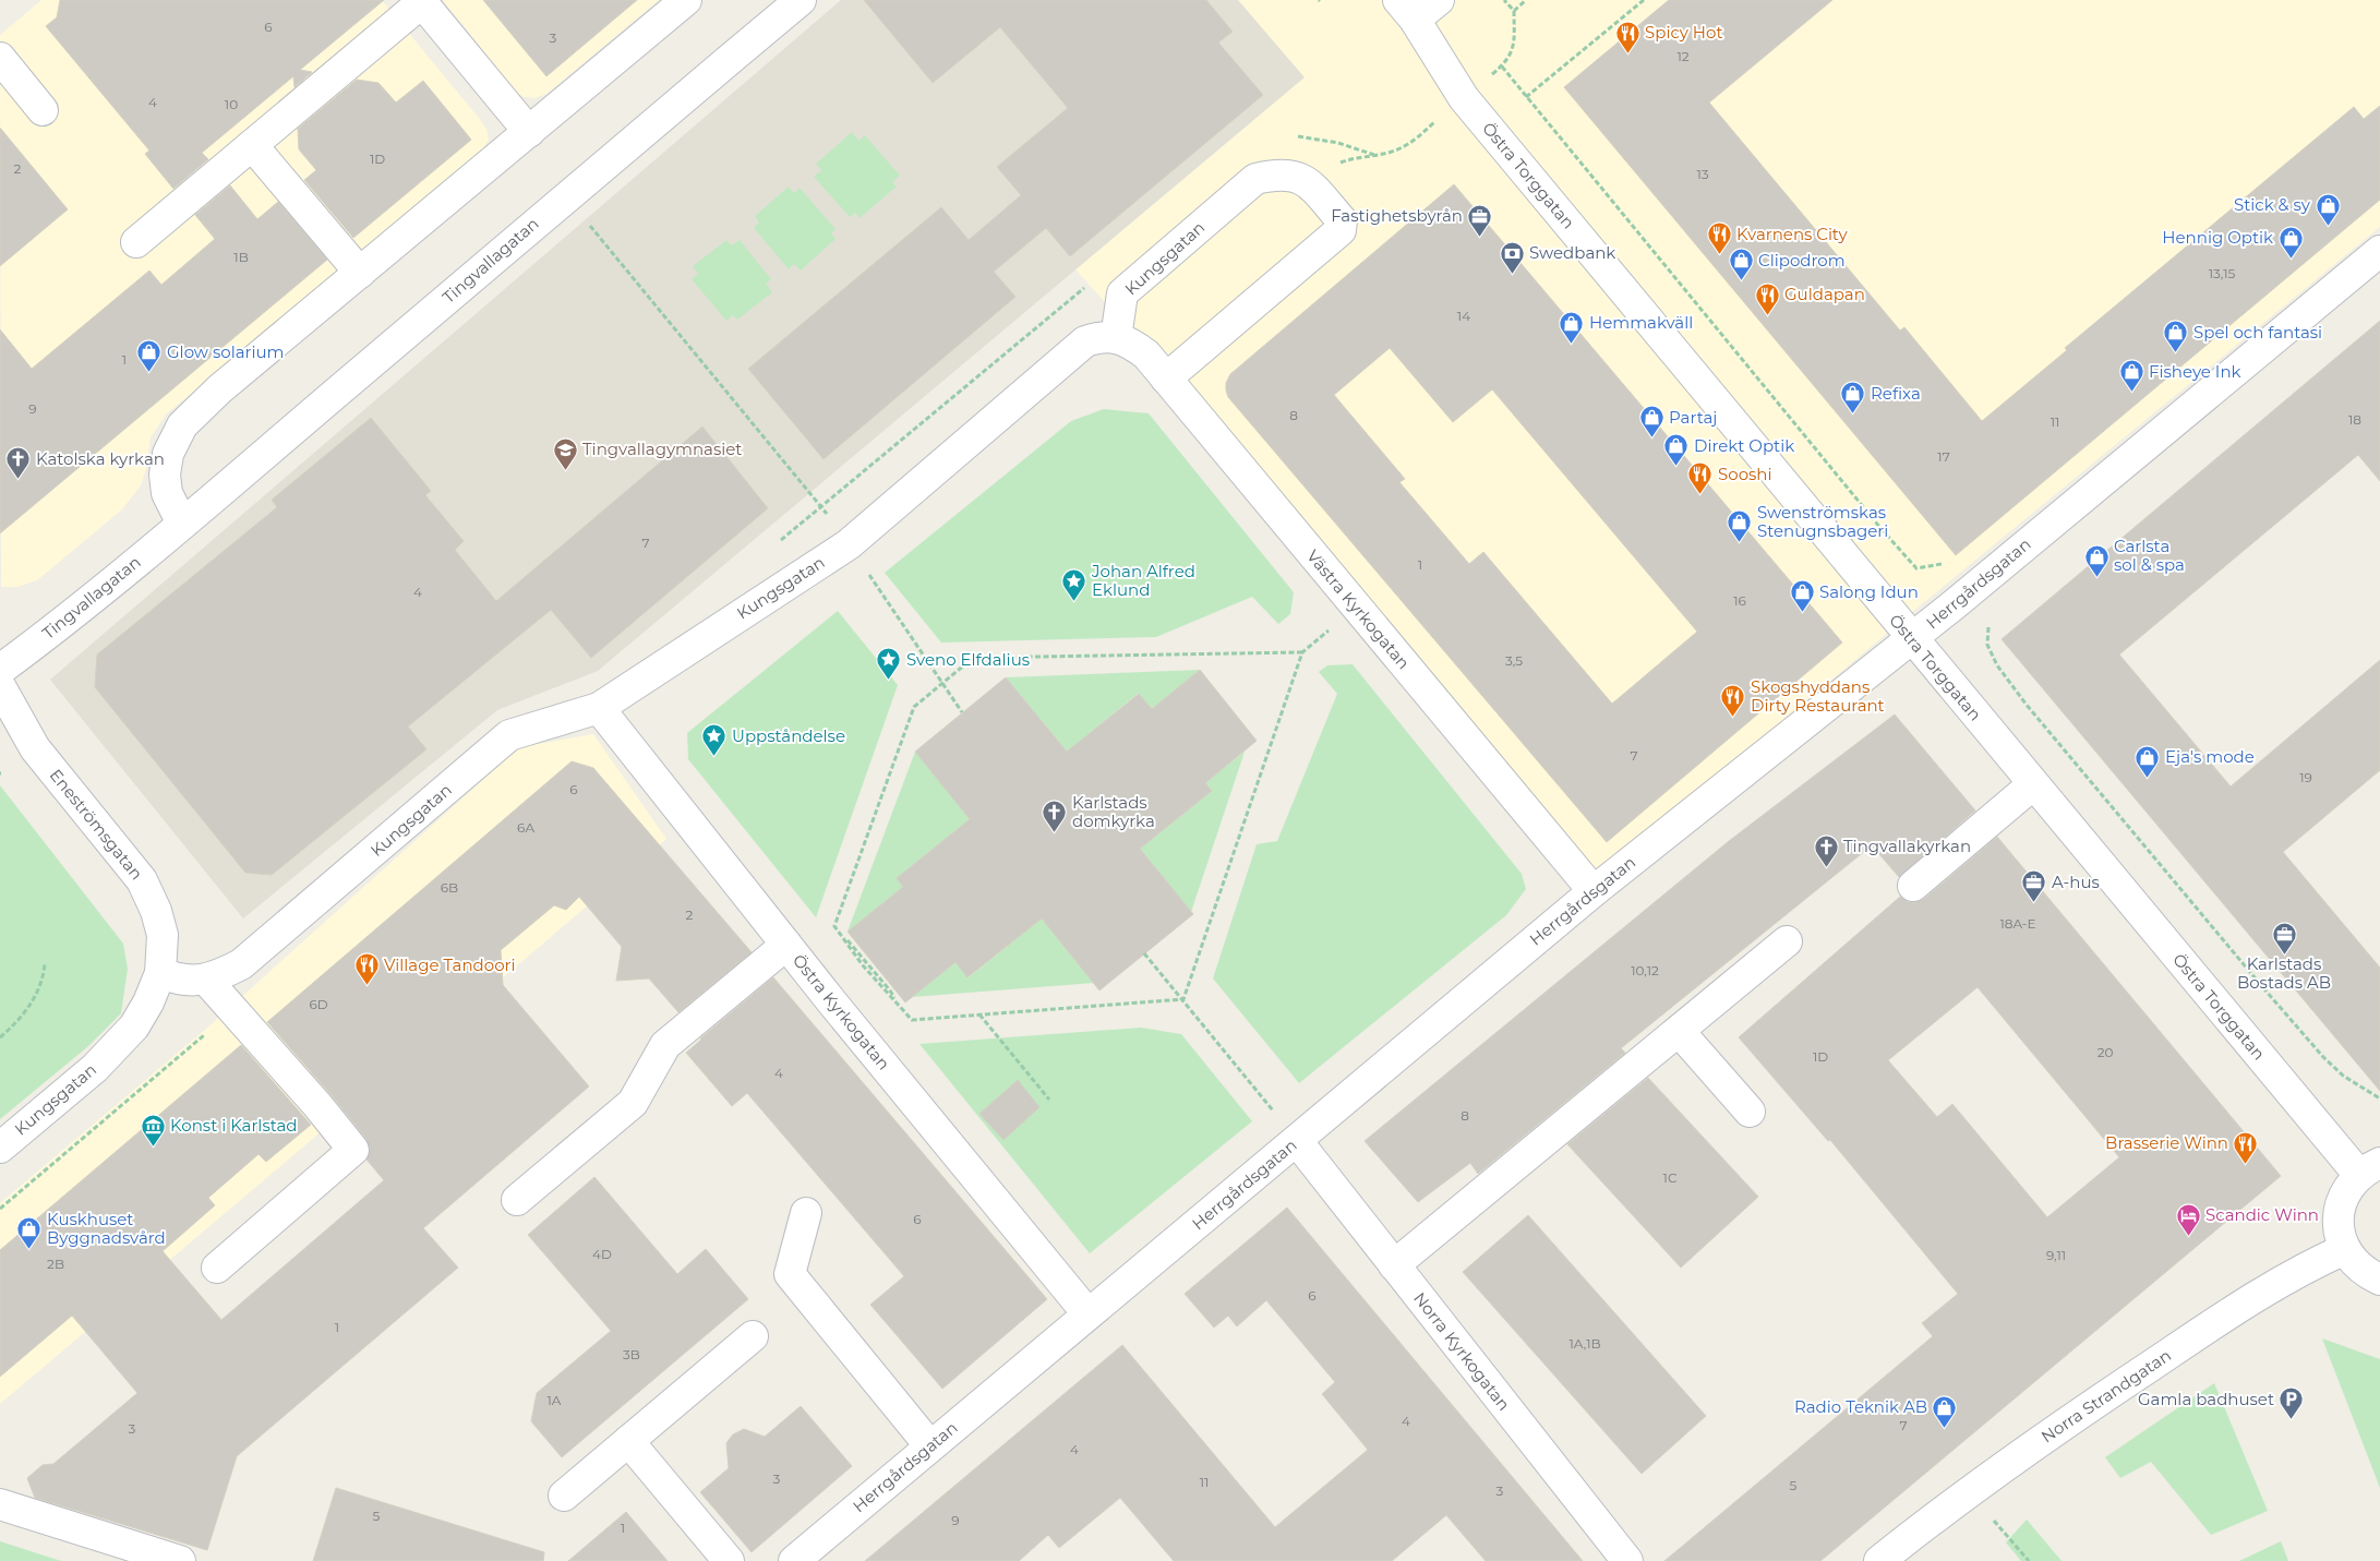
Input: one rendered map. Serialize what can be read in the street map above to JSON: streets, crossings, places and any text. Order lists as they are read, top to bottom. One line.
{"streets":{"street":["Östra Torggatan","Kungsgatan","Tingvallagatan","Herrgårdsgatan","Västra Kyrkogatan","Eneströmsgatan","Östra Kyrkogatan","Norra Kyrkogatan","Norra Strandgatan"]},"crossings":[["Östra Torggatan","Herrgårdsgatan"],["Kungsgatan","Västra Kyrkogatan"],["Kungsgatan","Eneströmsgatan"],["Kungsgatan","Östra Kyrkogatan"],["Herrgårdsgatan","Västra Kyrkogatan"],["Herrgårdsgatan","Östra Kyrkogatan"],["Herrgårdsgatan","Norra Kyrkogatan"]],"places":{"restaurant":["Spicy Hot","Kvarnens City","Guldapan","Sooshi","Skogshyddans Dirty Restaurant","Village Tandoori","Brasserie Winn"],"shop":["Stick & sy","Hennig Optik","Clipodrom","Hemmakväll","Spel och fantasi","Glow solarium","Fisheye Ink","Refixa","Partaj","Direkt Optik","Swenströmskas Stenugnsbageri","Carlsta sol & spa","Salong Idun","Eja's mode","Kuskhuset Byggnadsvård","Radio Teknik AB"],"office":["Fastighetsbyrån","A-hus","Karlstads Bostads AB"],"bank":["Swedbank"],"school or university":["Tingvallagymnasiet"],"church":["Katolska kyrkan","Karlstads domkyrka","Tingvallakyrkan"],"place":["Johan Alfred Eklund","Sveno Elfdalius","Uppståndelse"],"museum":["Konst i Karlstad"],"hotel":["Scandic Winn"],"parking":["Gamla badhuset"]},"house_numbers":["6","3","12","4","10","1D","2","13","1B","13,15","14","1","9","8","18","11","17","7","1","4","16","3,5","7","19","6","6A","6B","2","18A-E","10,12","6D","20","1D","4","8","1C","6","4D","9,11","2B","6","1","1A,1B","3B","1A","4","7","3","4","3","11","5","3","5","9","1"]}
